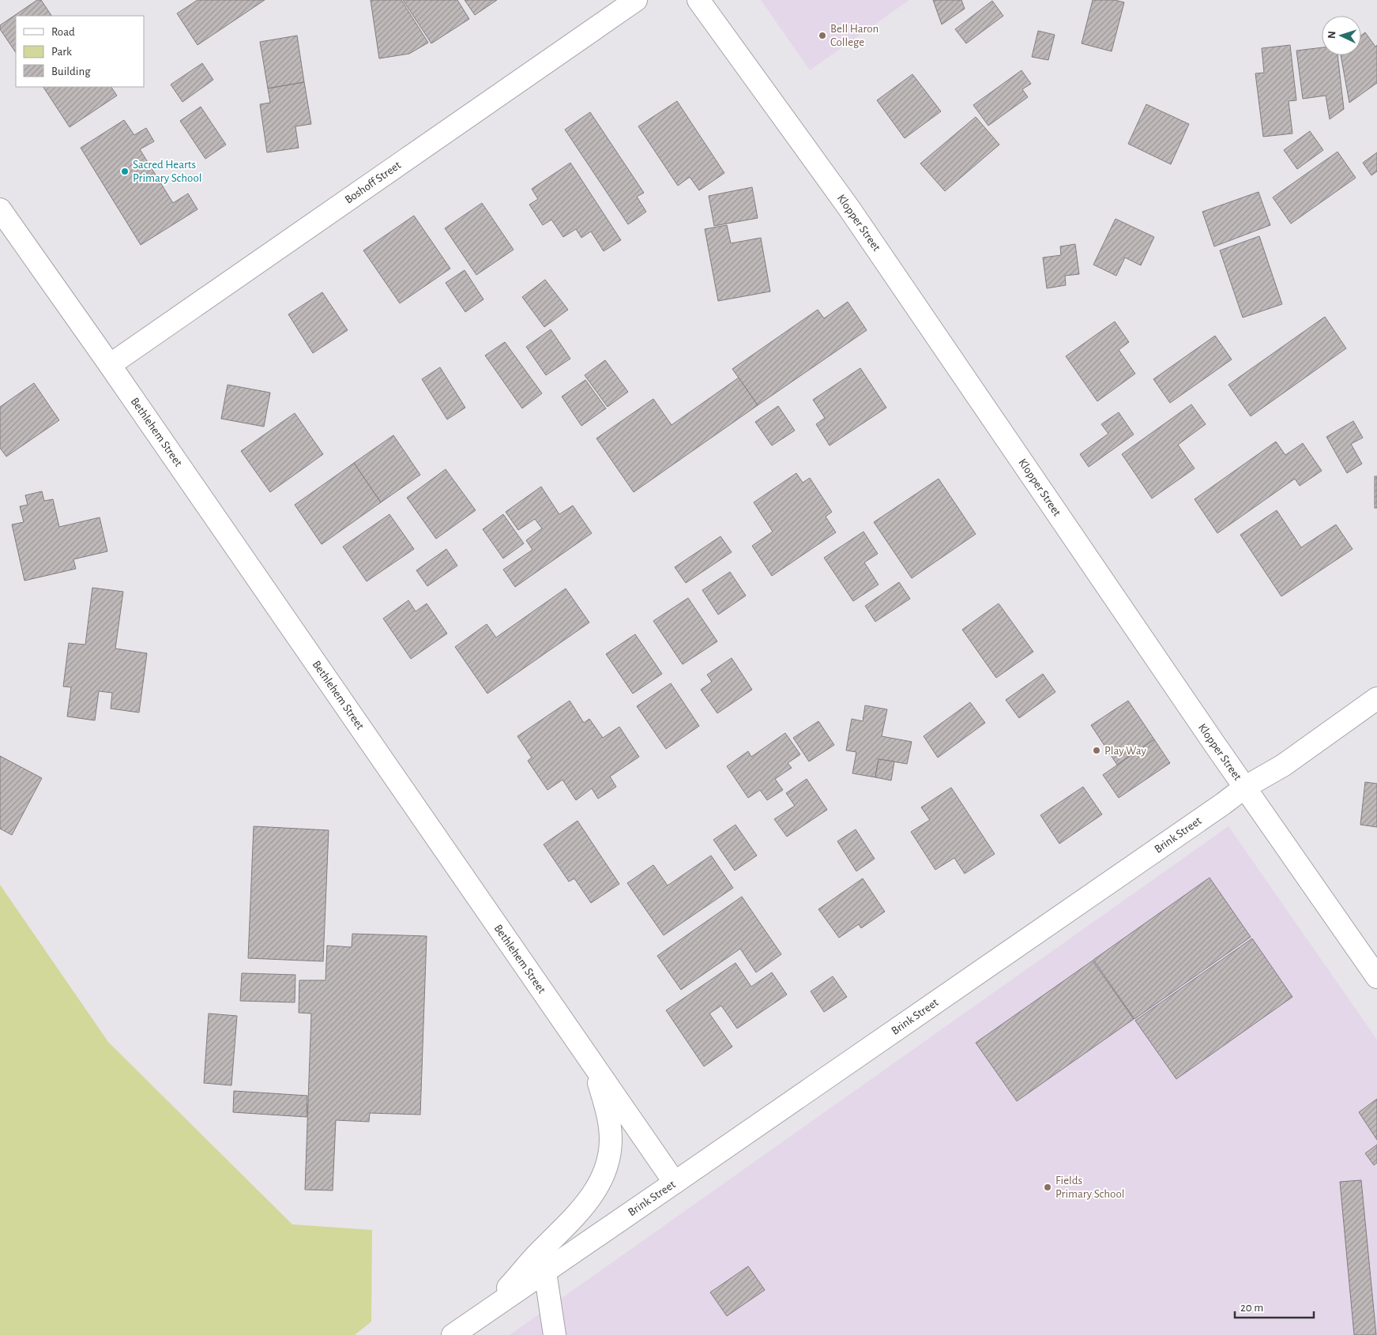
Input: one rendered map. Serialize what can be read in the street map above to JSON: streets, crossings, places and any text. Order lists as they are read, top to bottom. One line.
{"streets":{"street":["Boshoff Street","Klopper Street","Bethlehem Street","Brink Street"]},"crossings":[["Boshoff Street","Bethlehem Street"],["Klopper Street","Brink Street"],["Bethlehem Street","Brink Street"]],"places":["Bell Haron College","Sacred Hearts Primary School","Play Way","Fields Primary School"],"legend":["Road","Park","Building"],"scale_bar":"20 m","north":"left"}
